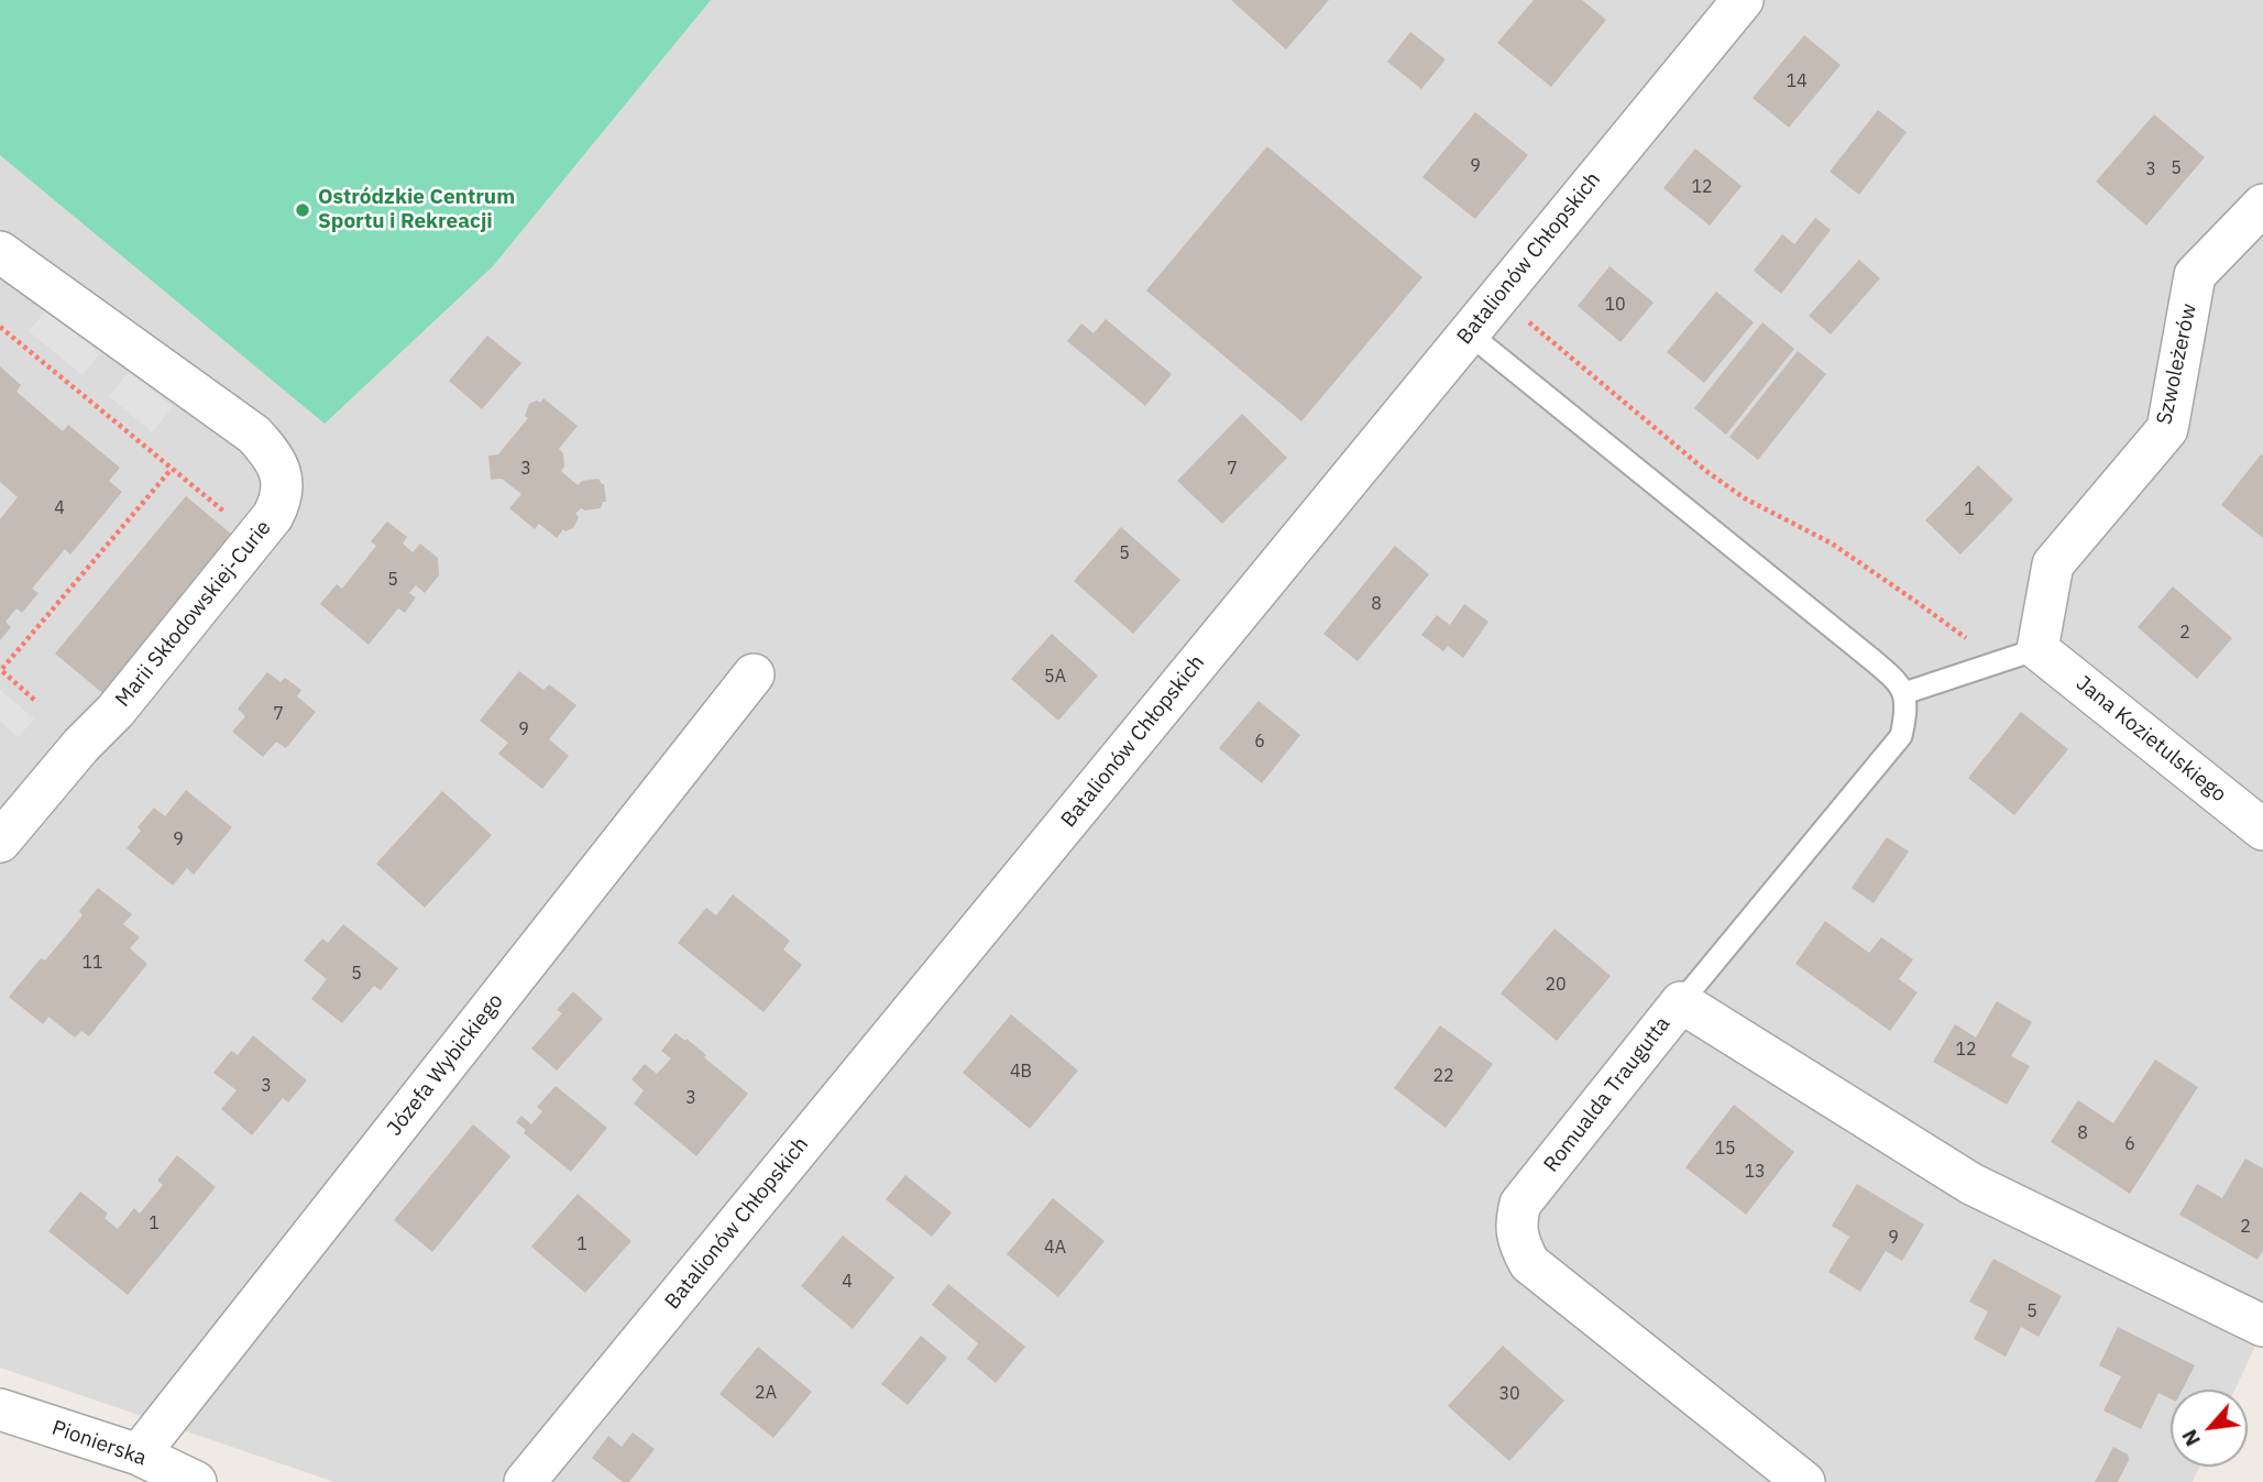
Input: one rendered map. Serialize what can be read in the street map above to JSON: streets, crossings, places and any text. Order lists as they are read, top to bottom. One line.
{"streets":{"street":["Batalionów Chłopskich","Szwoleżerów","Marii Skłodowskiej-Curie","Jana Kozietulskiego","Józefa Wybickiego","Romualda Traugutta","Pionierska"]},"crossings":[["Szwoleżerów","Jana Kozietulskiego"],["Józefa Wybickiego","Pionierska"]],"places":["Ostródzkie Centrum Sportu i Rekreacji"],"house_numbers":["14","9","5","3","12","10","3","7","4","1","5","5","8","2","5A","7","9","6","9","11","5","20","12","4B","22","3","3","8","6","15","13","1","2","9","1","4A","4","5","2A","30"],"north":"bottom left"}
